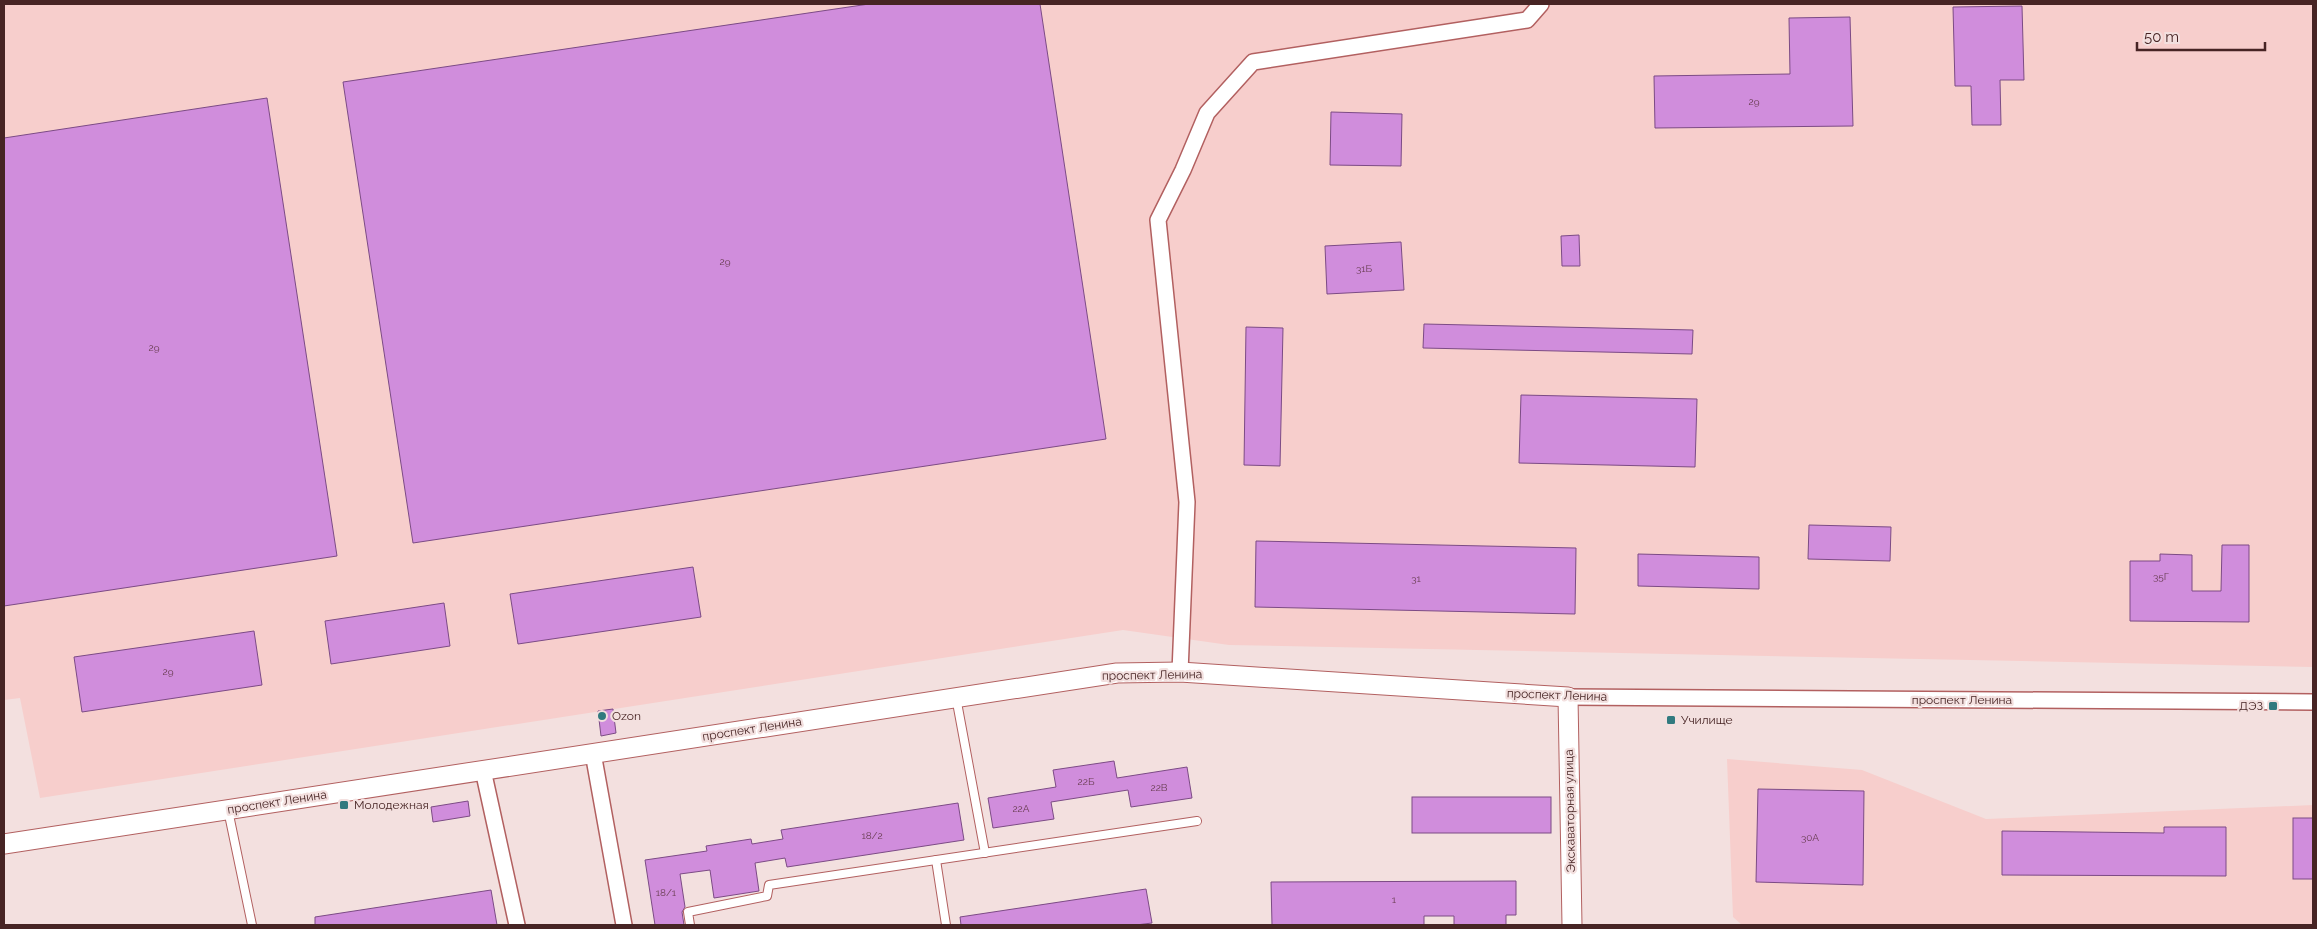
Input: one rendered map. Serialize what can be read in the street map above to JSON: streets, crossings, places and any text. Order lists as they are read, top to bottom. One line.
{"streets":{"street":["проспект Ленина","Экскаваторная улица"]},"crossings":[["проспект Ленина","Экскаваторная улица"]],"places":{"transit":["ДЭЗ","Училище","Молодежная"],"other":["Ozon"]},"house_numbers":["29","29","31Б","29","35Г","31","29","22Б","22В","22А","18/2","30А","18/1","1"],"scale_bar":"50 m"}
